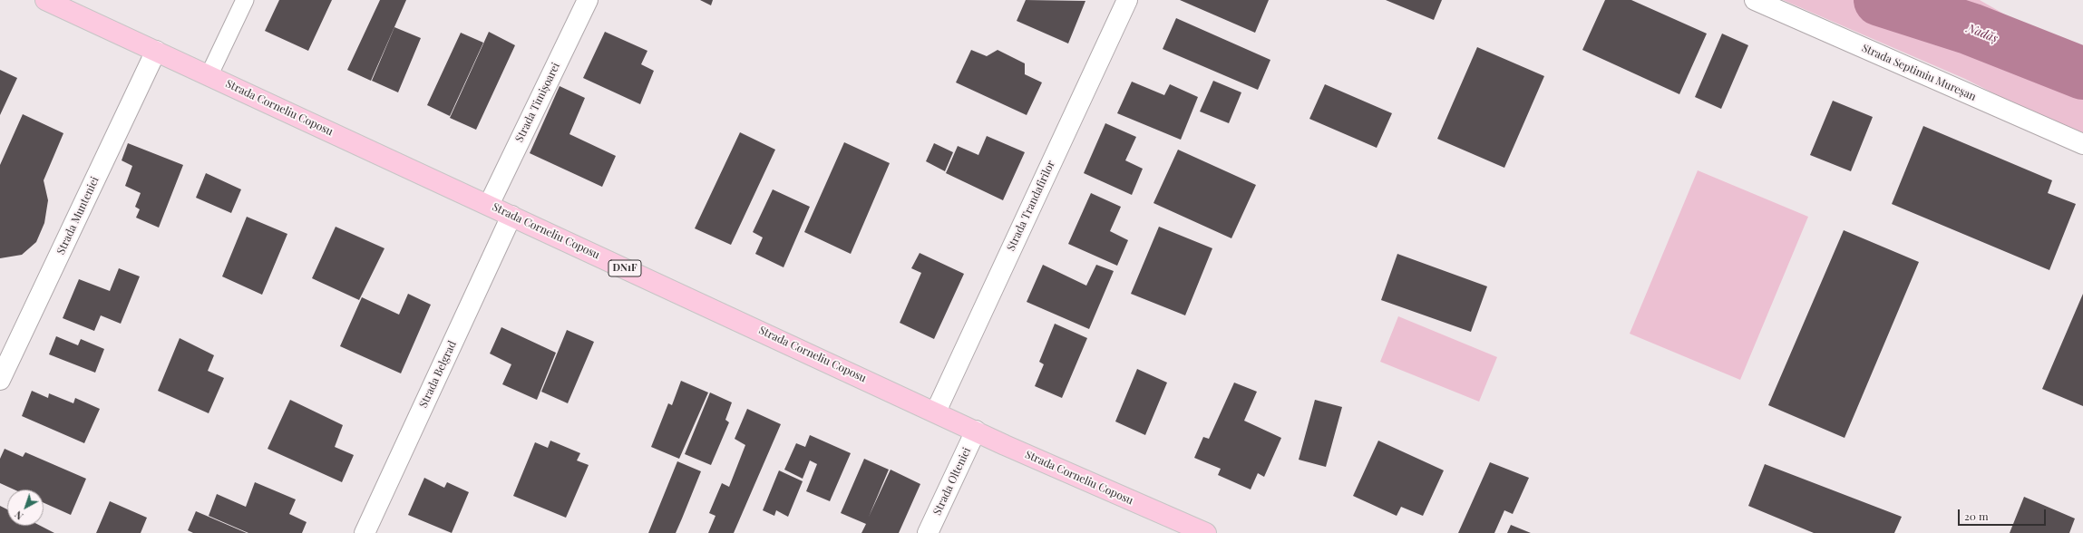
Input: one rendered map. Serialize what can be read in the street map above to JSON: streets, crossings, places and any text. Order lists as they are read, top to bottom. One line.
{"streets":{"main road":["Strada Corneliu Coposu","DN1F"],"street":["Strada Septimiu Mureșan","Strada Timișoarei","Strada Trandafirilor","Strada Munteniei","Strada Belgrad","Strada Olteniei"]},"crossings":[["Strada Timișoarei","Strada Corneliu Coposu"],["Strada Corneliu Coposu","Strada Trandafirilor"],["Strada Corneliu Coposu","Strada Munteniei"],["Strada Corneliu Coposu","Strada Belgrad"],["Strada Corneliu Coposu","Strada Olteniei"]],"water":["Nadăș"],"scale_bar":"20 m","north":"bottom left"}
